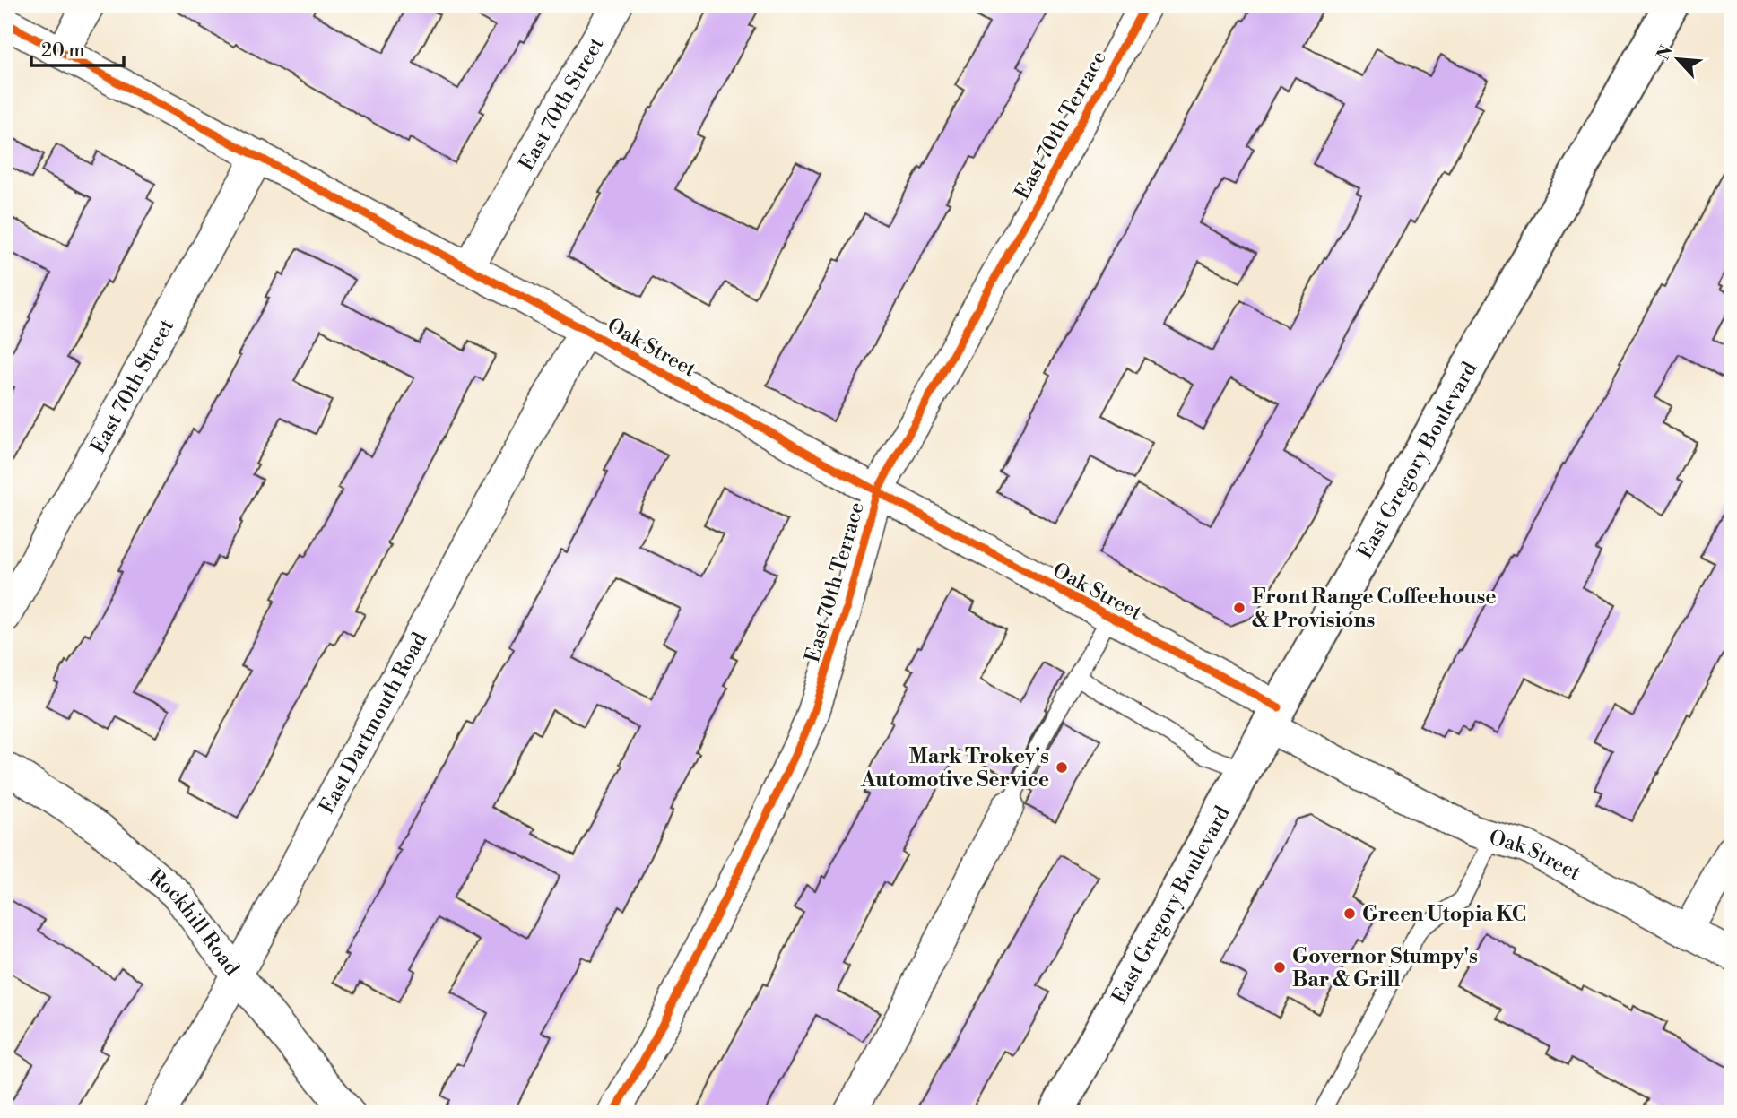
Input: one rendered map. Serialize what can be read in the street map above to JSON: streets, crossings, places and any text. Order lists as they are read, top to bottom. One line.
{"streets":{"main road":["East Gregory Boulevard"],"street":["East 70th Street","East 70th Terrace","Oak Street","East Dartmouth Road","Rockhill Road"]},"crossings":[["East 70th Street","Oak Street"],["East 70th Terrace","Oak Street"],["Oak Street","East Gregory Boulevard"],["Oak Street","East Dartmouth Road"],["East Dartmouth Road","Rockhill Road"]],"places":["Front Range Coffeehouse & Provisions","Mark Trokey's Automotive Service","Green Utopia KC","Governor Stumpy's Bar & Grill"],"scale_bar":"20 m","north":"top left"}
